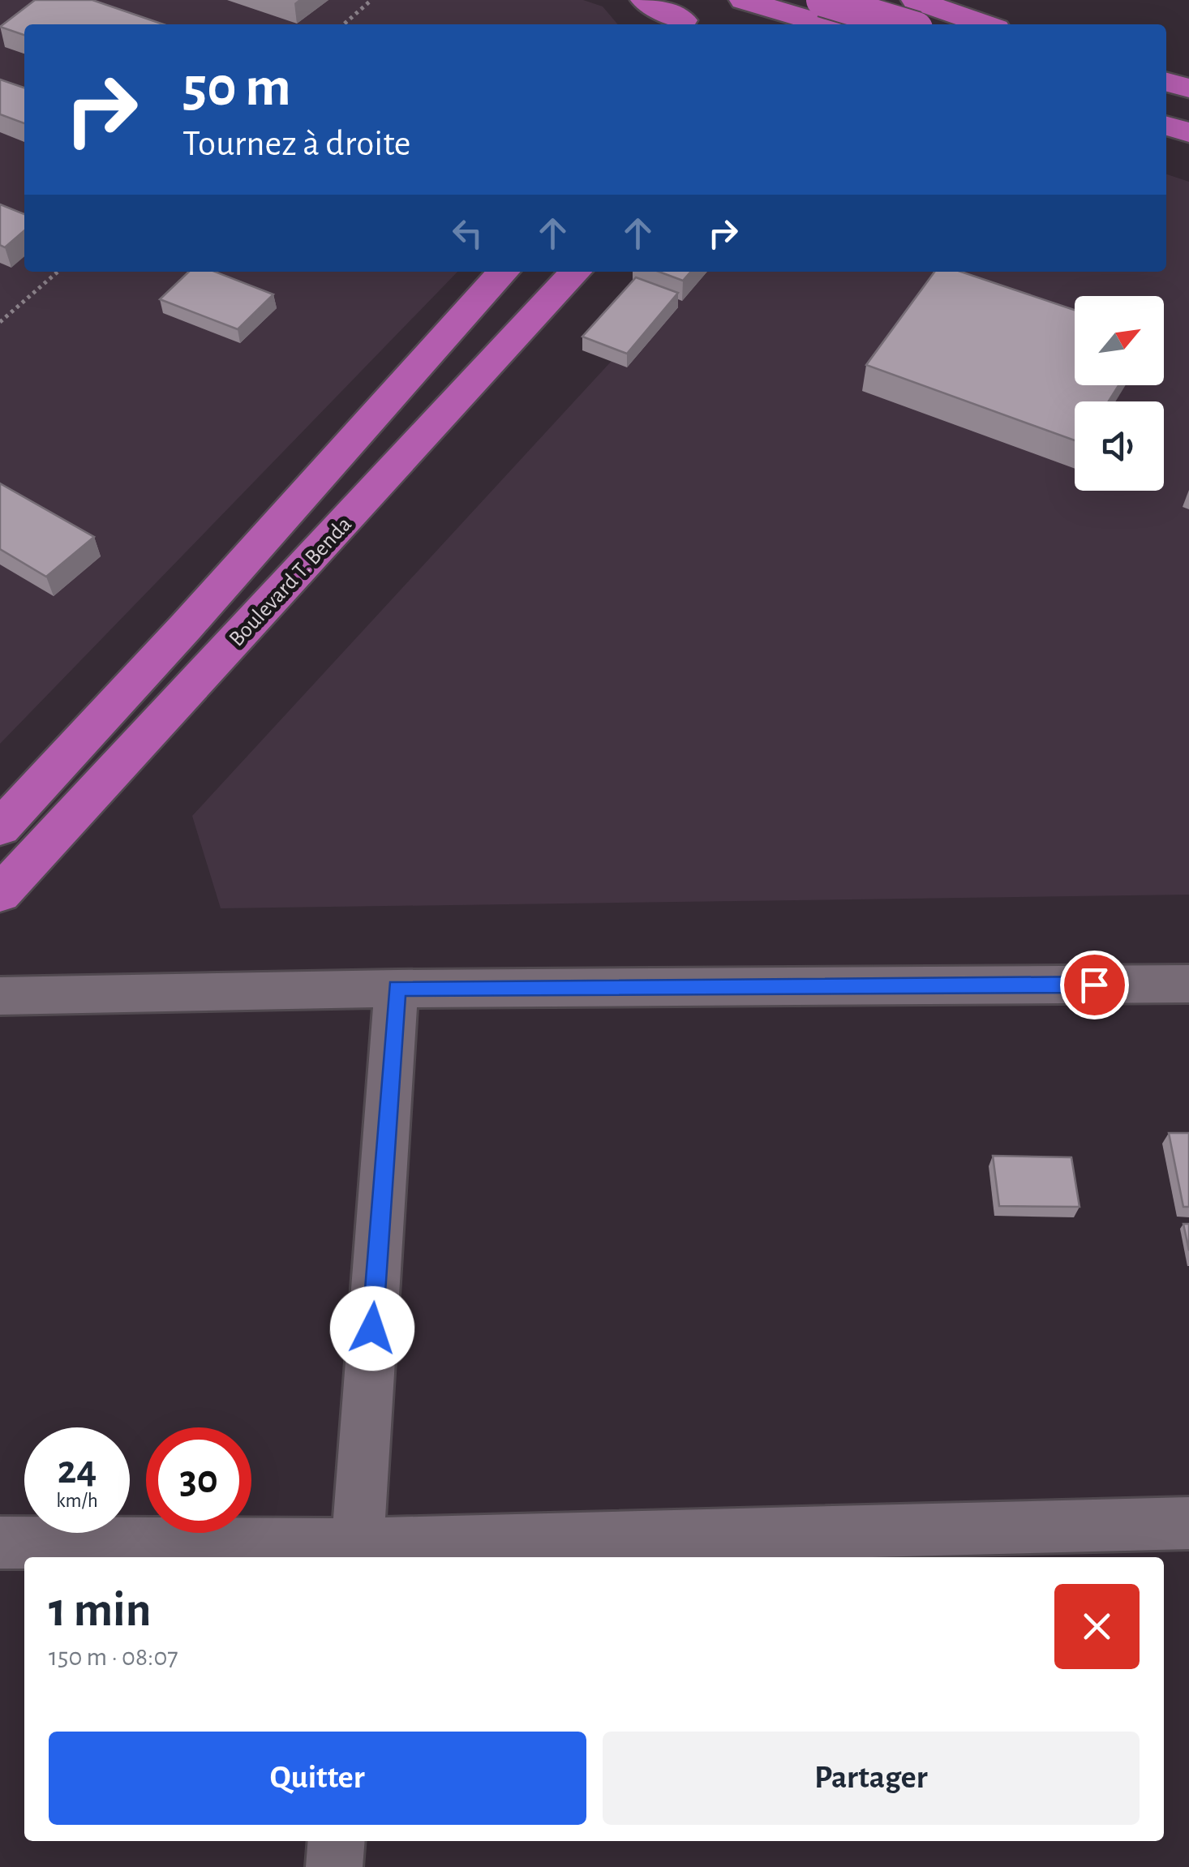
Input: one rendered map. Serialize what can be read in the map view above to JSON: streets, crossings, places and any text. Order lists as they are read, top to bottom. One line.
{"streets":{"highway":["Boulevard T. Benda"]},"north":"top right","page":{"turn":["50 m","Tournez à droite"],"speed":"24 km/h","limit":"30","heading":["1 min","150 m · 08:07"],"buttons":["Quitter","Partager"]}}
